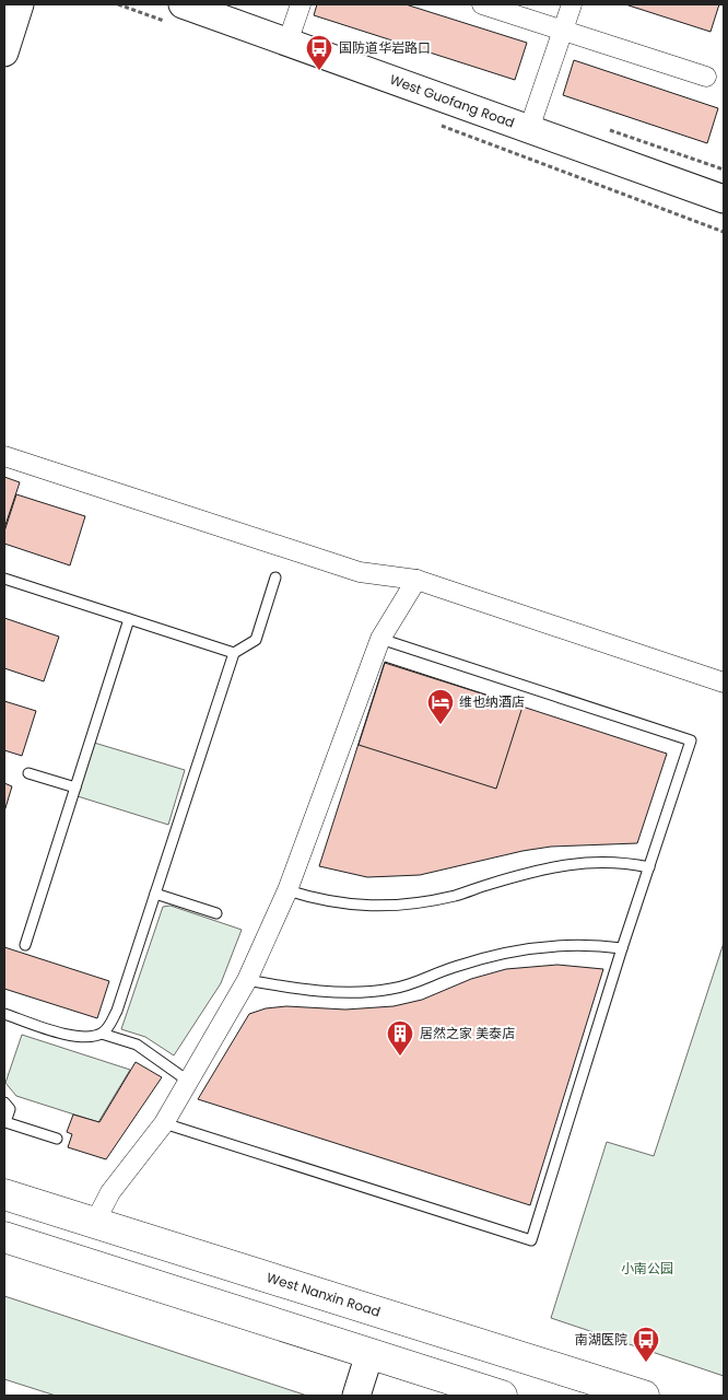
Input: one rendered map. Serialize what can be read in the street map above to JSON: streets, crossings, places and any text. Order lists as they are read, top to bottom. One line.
{"streets":{"main road":["West Nanxin Road"],"street":["West Guofang Road"]},"parks":["小南公园"],"places":{"bus stop":["国防道华岩路口","南湖医院"],"hotel":["维也纳酒店"],"building":["居然之家 美泰店"]}}
